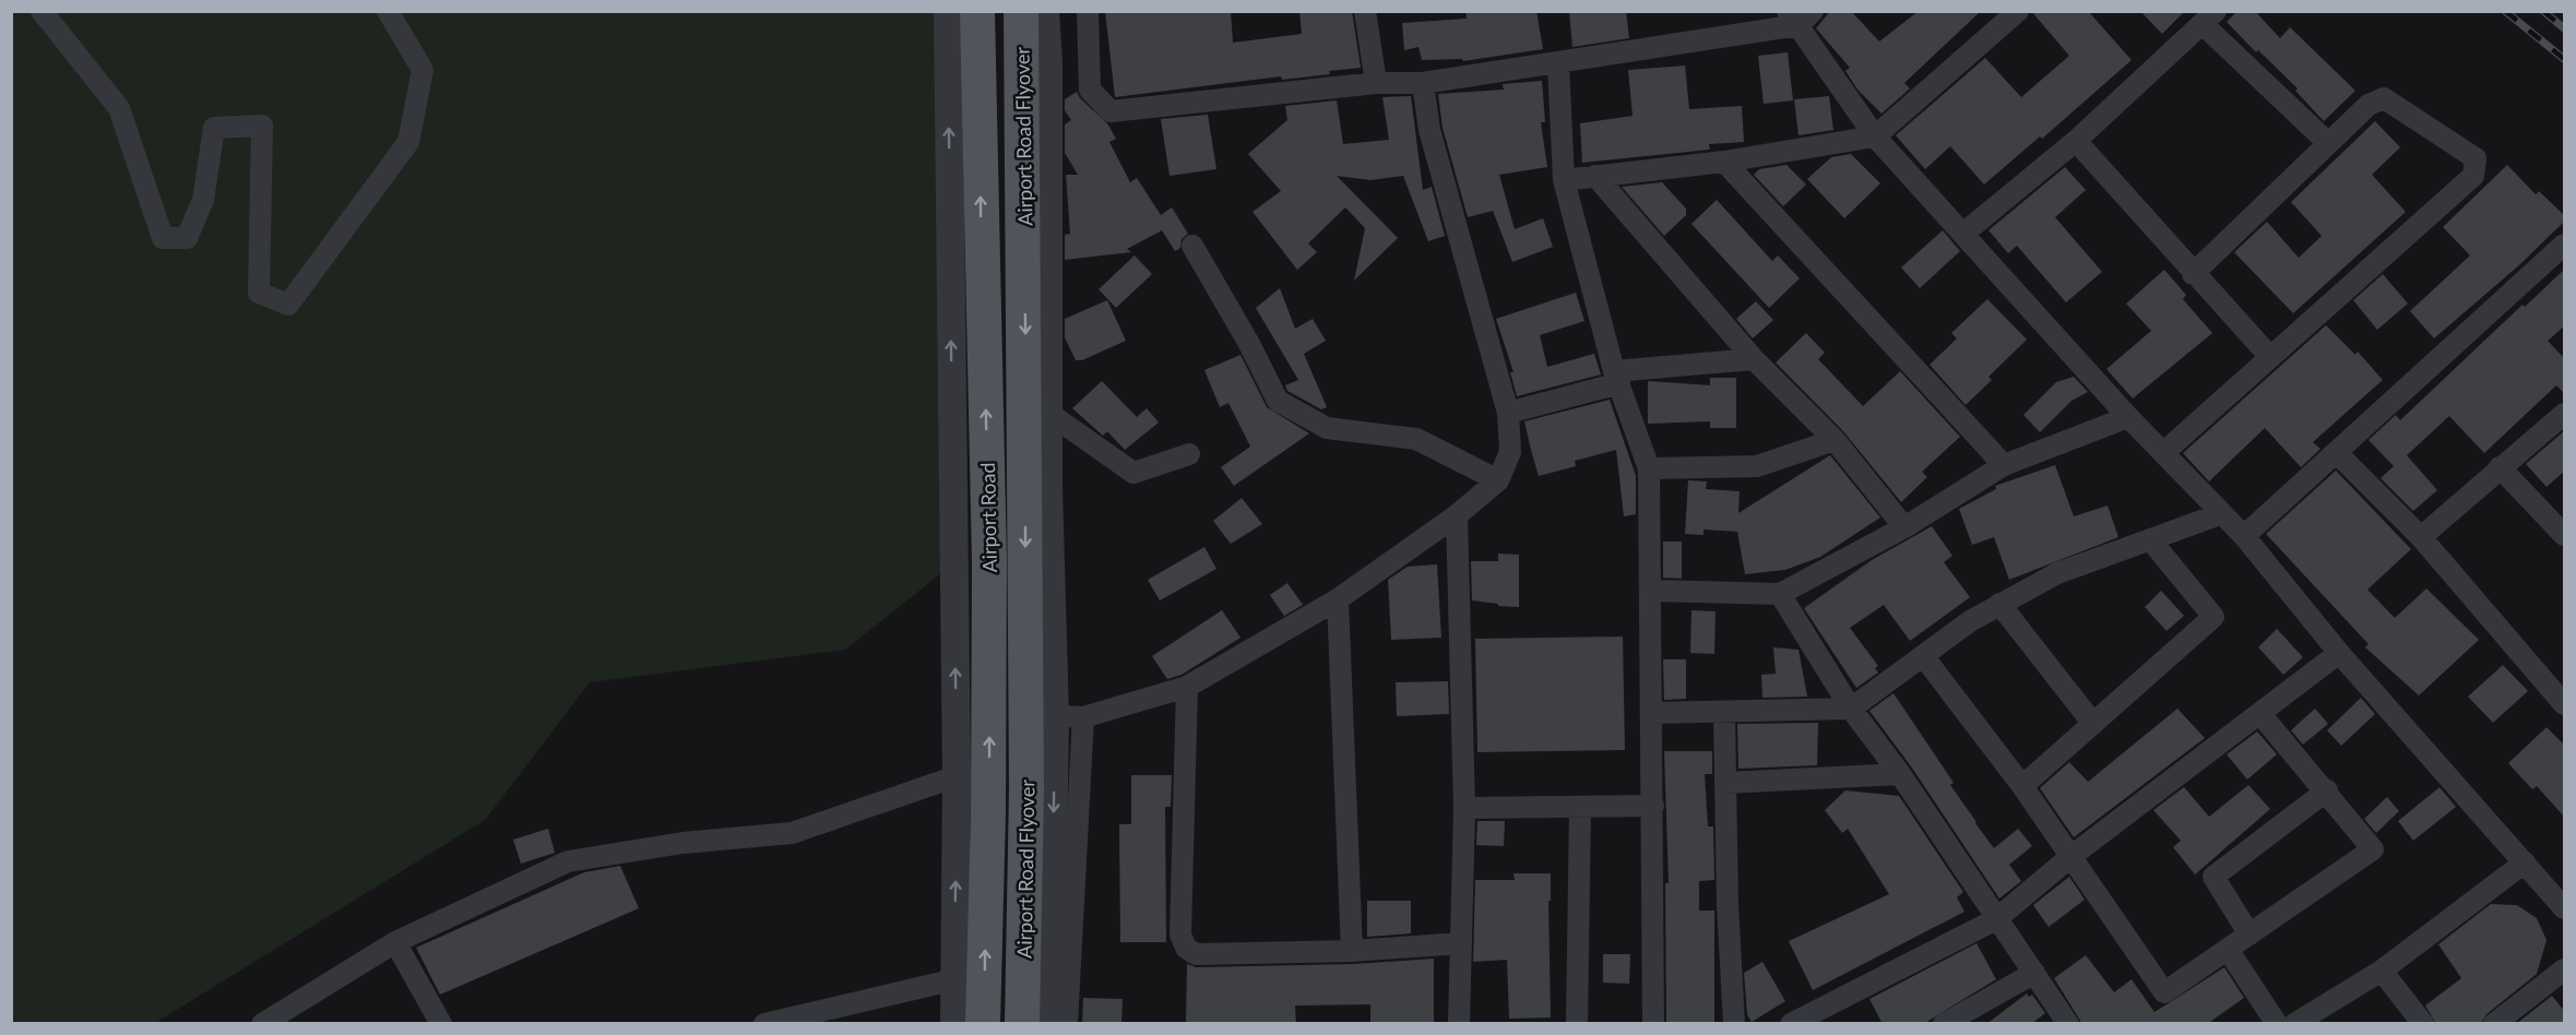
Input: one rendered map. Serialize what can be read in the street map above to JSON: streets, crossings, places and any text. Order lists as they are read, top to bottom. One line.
{"streets":{"main road":["Airport Road Flyover","Airport Road"]},"one_way":["Airport Road Flyover","Airport Road"]}
